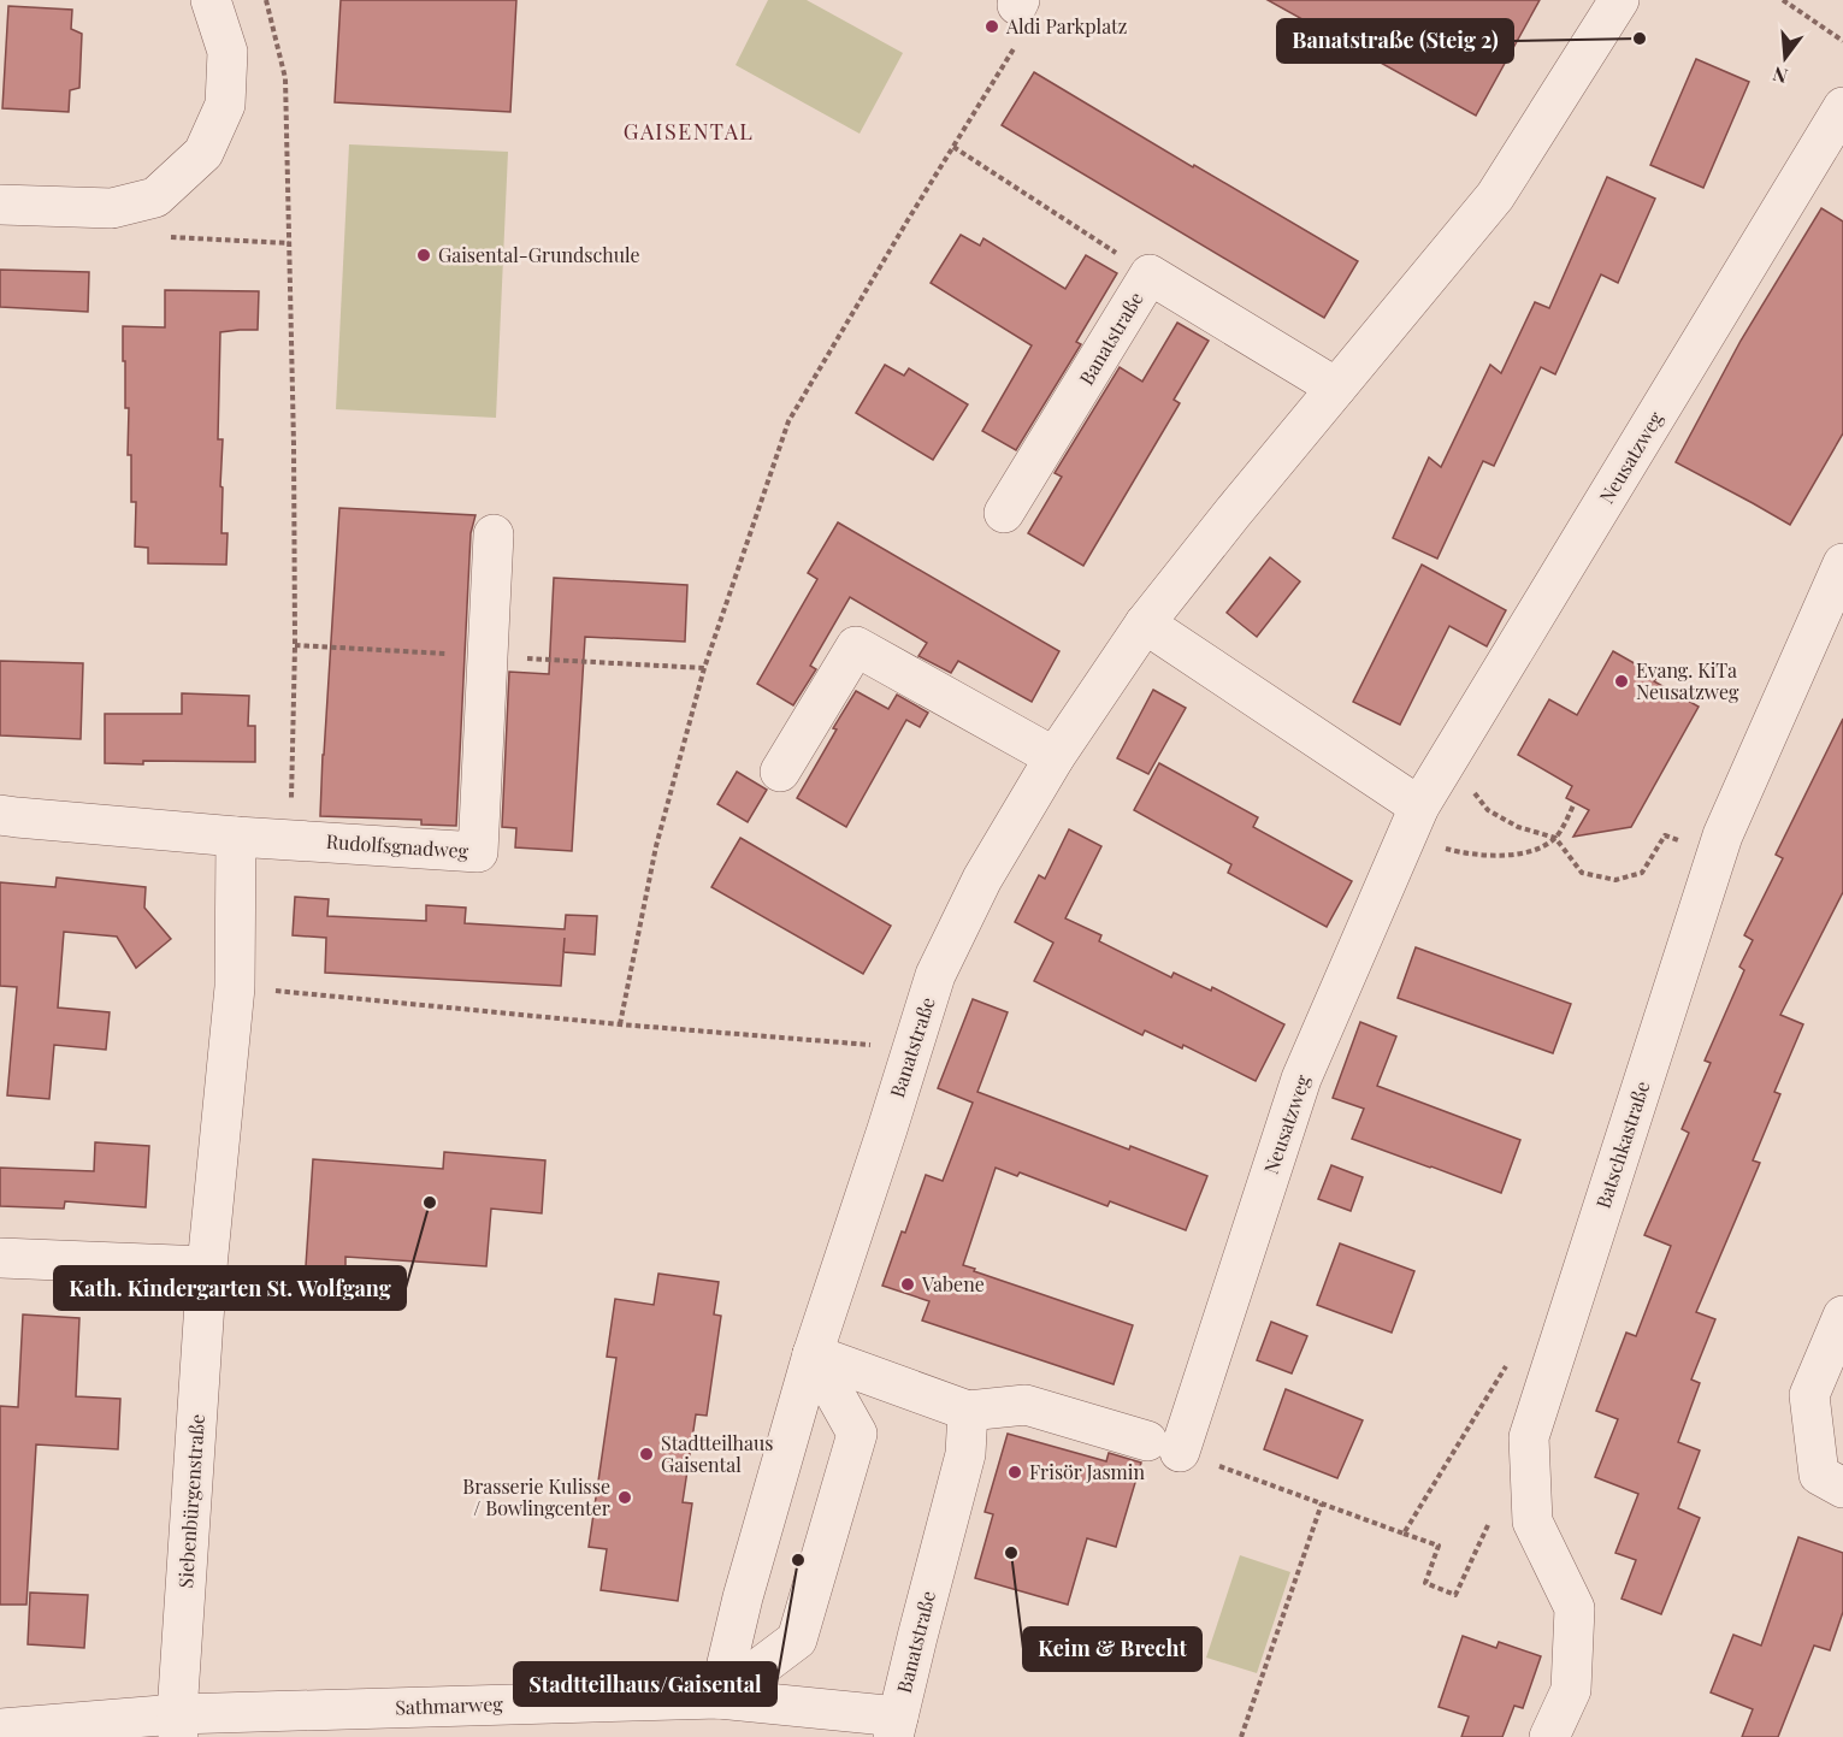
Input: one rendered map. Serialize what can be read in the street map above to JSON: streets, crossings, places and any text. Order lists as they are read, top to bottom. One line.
{"streets":{"street":["Banatstraße","Neusatzweg","Rudolfsgnadweg","Batschkastraße","Siebenbürgenstraße","Sathmarweg"]},"crossings":[["Banatstraße","Sathmarweg"],["Rudolfsgnadweg","Siebenbürgenstraße"],["Siebenbürgenstraße","Sathmarweg"]],"districts":["GAISENTAL"],"places":["Aldi Parkplatz","Banatstraße (Steig 2)","Gaisental-Grundschule","Evang. KiTa Neusatzweg","Kath. Kindergarten St. Wolfgang","Vabene","Stadtteilhaus Gaisental","Frisör Jasmin","Brasserie Kulisse / Bowlingcenter","Keim & Brecht","Stadtteilhaus/Gaisental"],"north":"bottom"}
